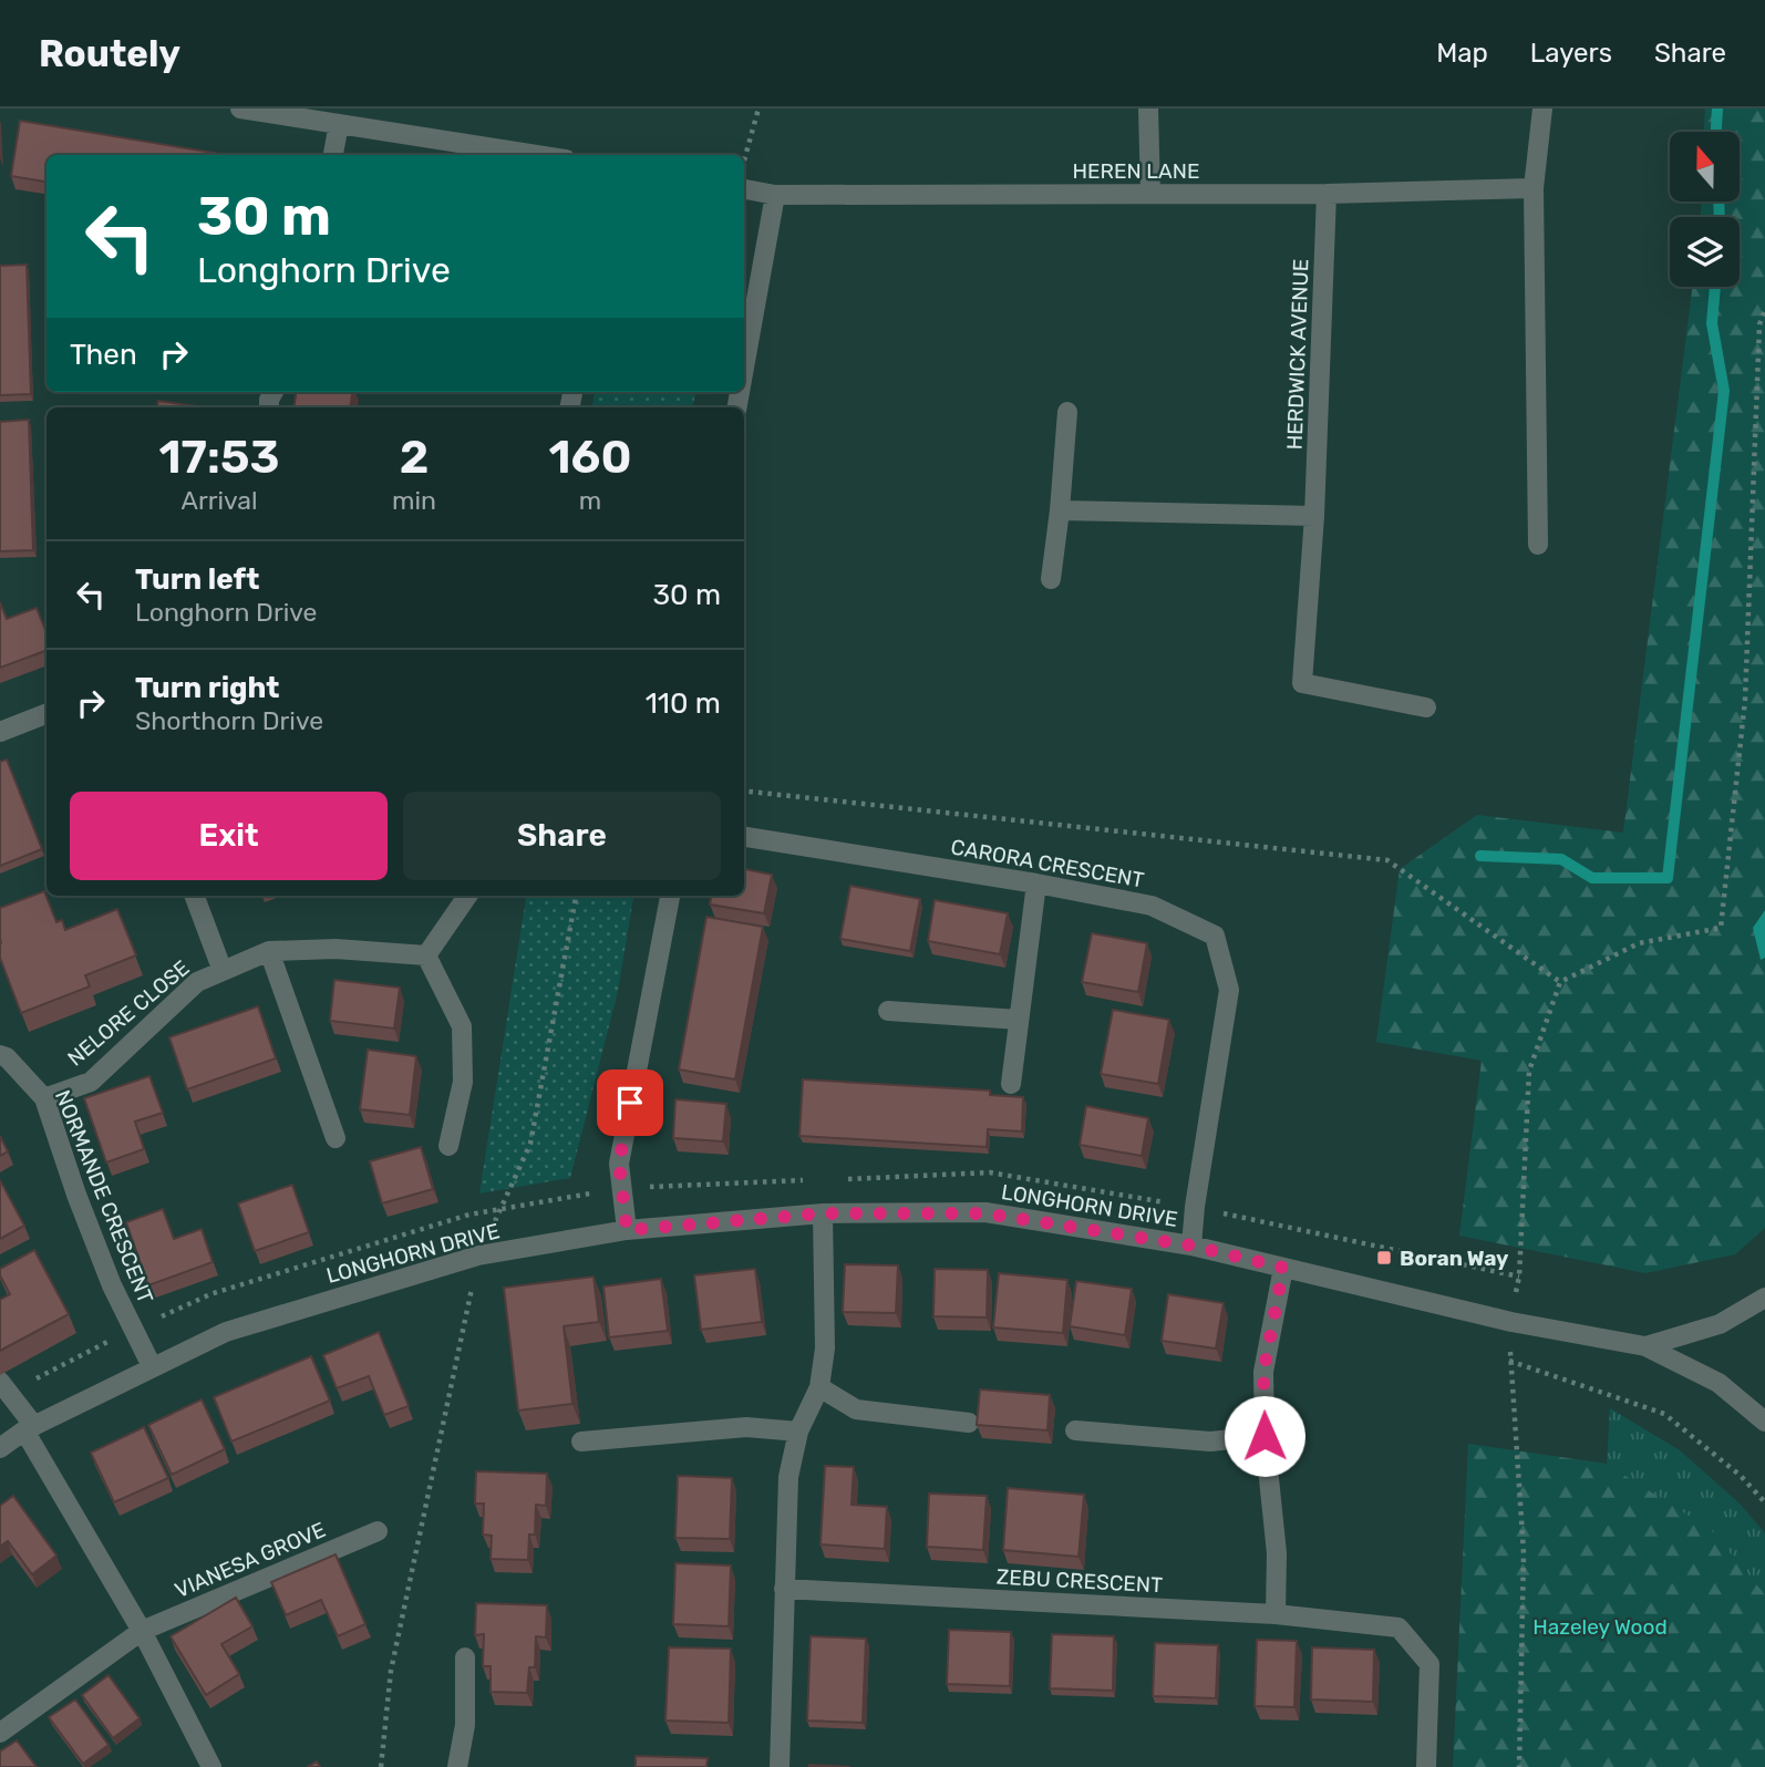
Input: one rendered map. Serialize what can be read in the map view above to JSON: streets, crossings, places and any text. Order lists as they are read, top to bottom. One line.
{"streets":{"street":["HEREN LANE","HERDWICK AVENUE","CARORA CRESCENT","NELORE CLOSE","NORMANDE CRESCENT","LONGHORN DRIVE","VIANESA GROVE","ZEBU CRESCENT"]},"crossings":[["HEREN LANE","HERDWICK AVENUE"],["CARORA CRESCENT","LONGHORN DRIVE"],["NELORE CLOSE","NORMANDE CRESCENT"],["NORMANDE CRESCENT","LONGHORN DRIVE"]],"parks":["Hazeley Wood"],"places":{"transit":["Boran Way"]},"north":"top","page":{"header":"Routely","nav":["Map","Layers","Share"],"turn":["30 m","Longhorn Drive"],"then":"Then","eta":["17:53","Arrival","2","min","160","m"],"list":[{"name":"Turn left","note":"Longhorn Drive","value":"30 m"},{"name":"Turn right","note":"Shorthorn Drive","value":"110 m"}],"buttons":["Exit","Share"]}}
